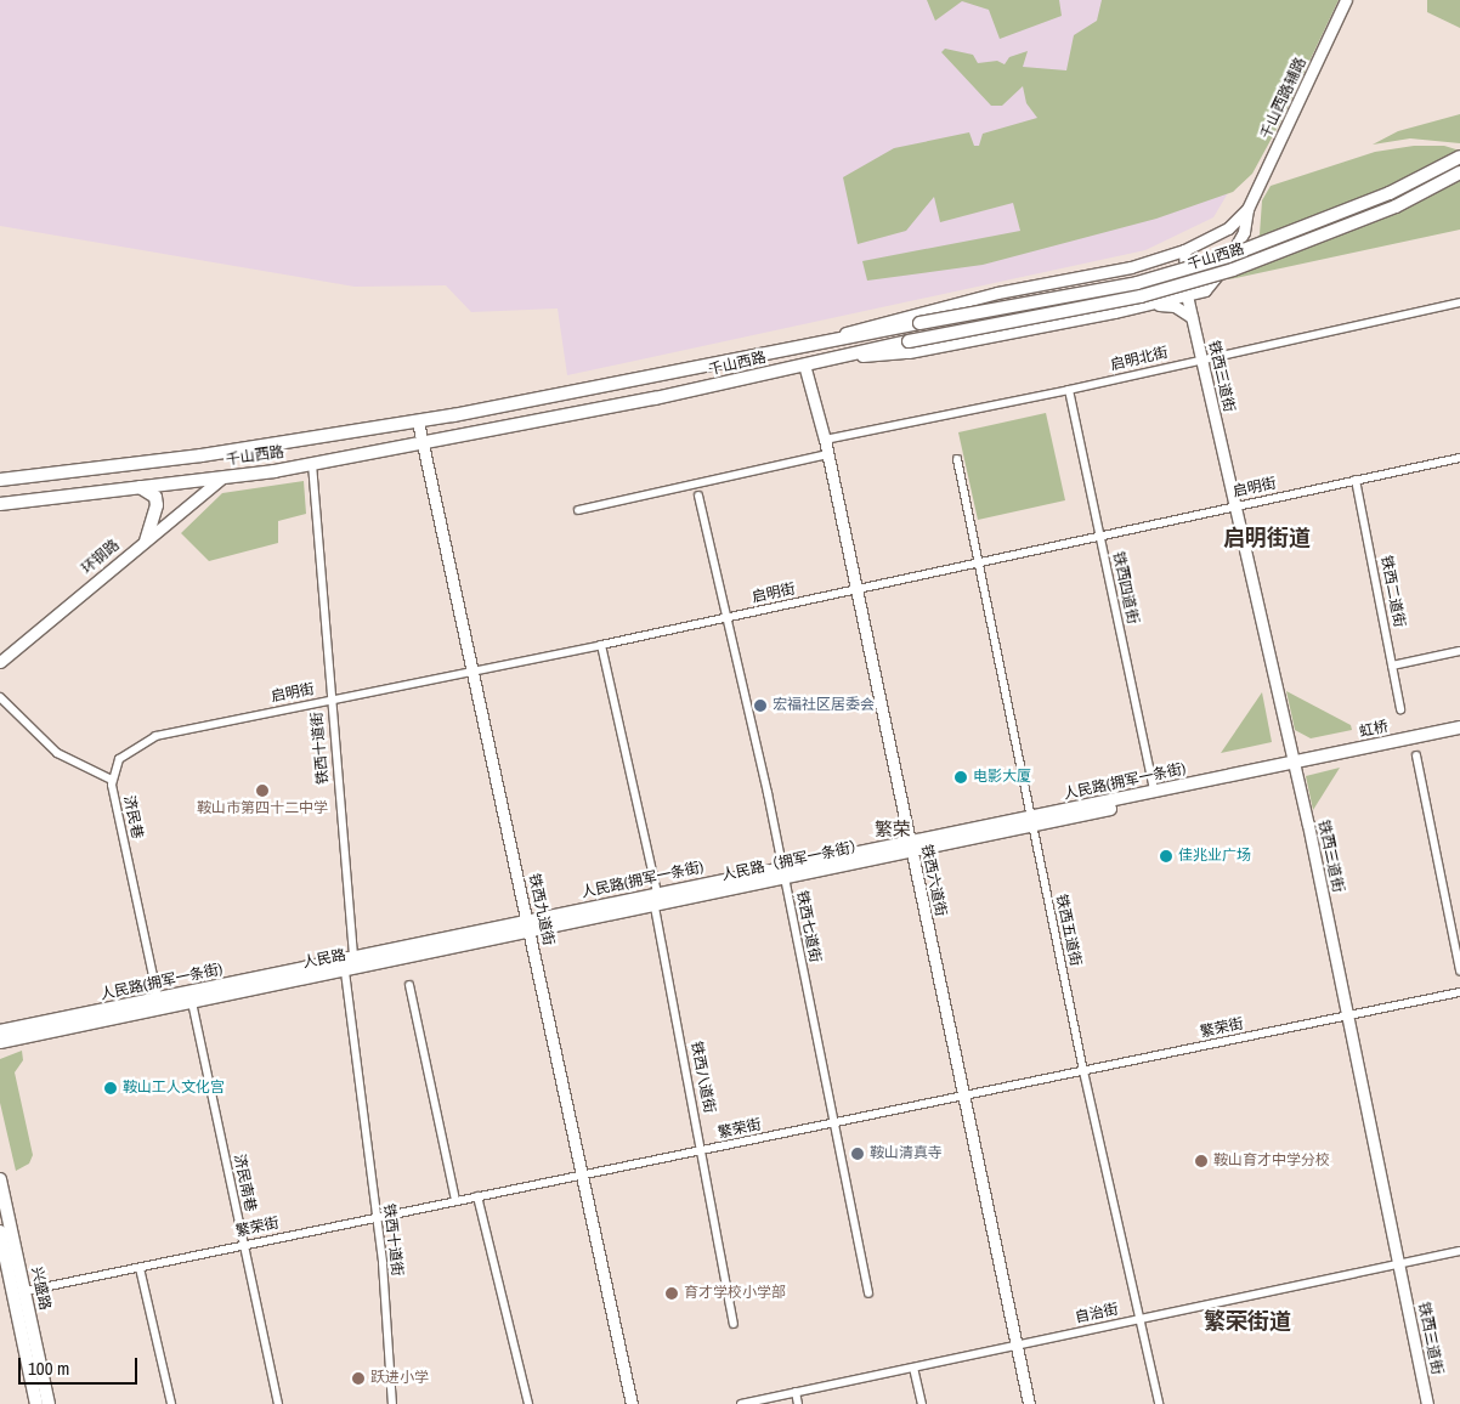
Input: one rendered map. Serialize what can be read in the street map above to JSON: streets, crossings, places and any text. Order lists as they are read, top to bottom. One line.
{"streets":{"main road":["千山西路辅路","千山西路","铁西三道街","环钢路","虹桥","人民路(拥军一条街)","人民路（拥军一条街）","铁西六道街","铁西九道街","人民路","兴盛路"],"street":["启明北街","启明街","铁西四道街","铁西二道街","铁西十道街","济民巷","铁西七道街","铁西五道街","繁荣街","铁西八道街","济民南巷","自治街"]},"crossings":[["千山西路","环钢路"],["千山西路","铁西十道街"],["千山西路","铁西六道街"],["千山西路","铁西九道街"],["启明北街","铁西三道街"],["启明北街","铁西四道街"],["启明北街","铁西六道街"],["铁西三道街","启明街"],["铁西三道街","虹桥"],["铁西三道街","人民路(拥军一条街)"],["铁西三道街","繁荣街"],["铁西三道街","自治街"],["启明街","铁西四道街"],["启明街","铁西二道街"],["启明街","铁西十道街"],["启明街","济民巷"],["启明街","铁西六道街"],["启明街","铁西九道街"],["启明街","铁西七道街"],["启明街","铁西五道街"],["铁西四道街","人民路(拥军一条街)"],["虹桥","人民路(拥军一条街)"],["铁西十道街","人民路(拥军一条街)"],["铁西十道街","人民路"],["铁西十道街","繁荣街"],["人民路(拥军一条街)","济民巷"],["人民路(拥军一条街)","人民路（拥军一条街）"],["人民路(拥军一条街)","铁西六道街"],["人民路(拥军一条街)","铁西九道街"],["人民路(拥军一条街)","铁西七道街"],["人民路(拥军一条街)","铁西五道街"],["人民路(拥军一条街)","人民路"],["人民路（拥军一条街）","铁西七道街"],["人民路（拥军一条街）","人民路"],["人民路（拥军一条街）","铁西八道街"],["铁西六道街","繁荣街"],["铁西六道街","自治街"],["铁西九道街","人民路"],["铁西九道街","繁荣街"],["铁西七道街","繁荣街"],["铁西五道街","繁荣街"],["铁西五道街","自治街"],["人民路","铁西八道街"],["人民路","济民南巷"],["繁荣街","铁西八道街"],["繁荣街","济民南巷"],["繁荣街","兴盛路"]],"districts":["启明街道","繁荣","繁荣街道"],"places":["宏福社区居委会","电影大厦","鞍山市第四十二中学","佳兆业广场","鞍山工人文化宫","鞍山清真寺","鞍山育才中学分校","育才学校小学部","跃进小学"],"scale_bar":"100 m"}
